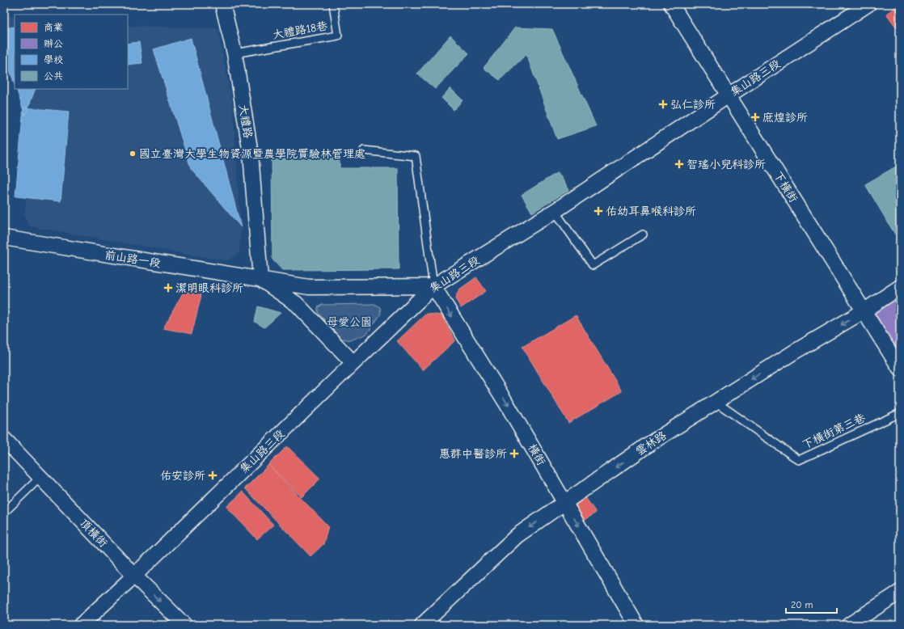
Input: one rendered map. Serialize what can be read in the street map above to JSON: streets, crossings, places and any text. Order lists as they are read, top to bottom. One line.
{"streets":{"street":["集山路三段","大禮路","下橫街","前山路一段","雲林路","橫街","頂橫街"],"lane":["大禮路18巷","下橫街第三巷"]},"crossings":[["大禮路18巷","大禮路"],["集山路三段","下橫街"],["集山路三段","前山路一段"],["集山路三段","橫街"],["集山路三段","頂橫街"],["大禮路","前山路一段"],["下橫街","雲林路"],["前山路一段","橫街"],["下橫街第三巷","雲林路"],["雲林路","橫街"]],"one_way":["雲林路","橫街"],"parks":["母愛公園"],"places":{"health":["弘仁診所","庶煌診所","智瑤小兒科診所","佑幼耳鼻喉科診所","潔明眼科診所","惠群中醫診所","佑安診所"],"other":["國立臺灣大學生物資源暨農學院實驗林管理處"]},"legend":["商業","辦公","學校","公共"],"scale_bar":"20 m"}
